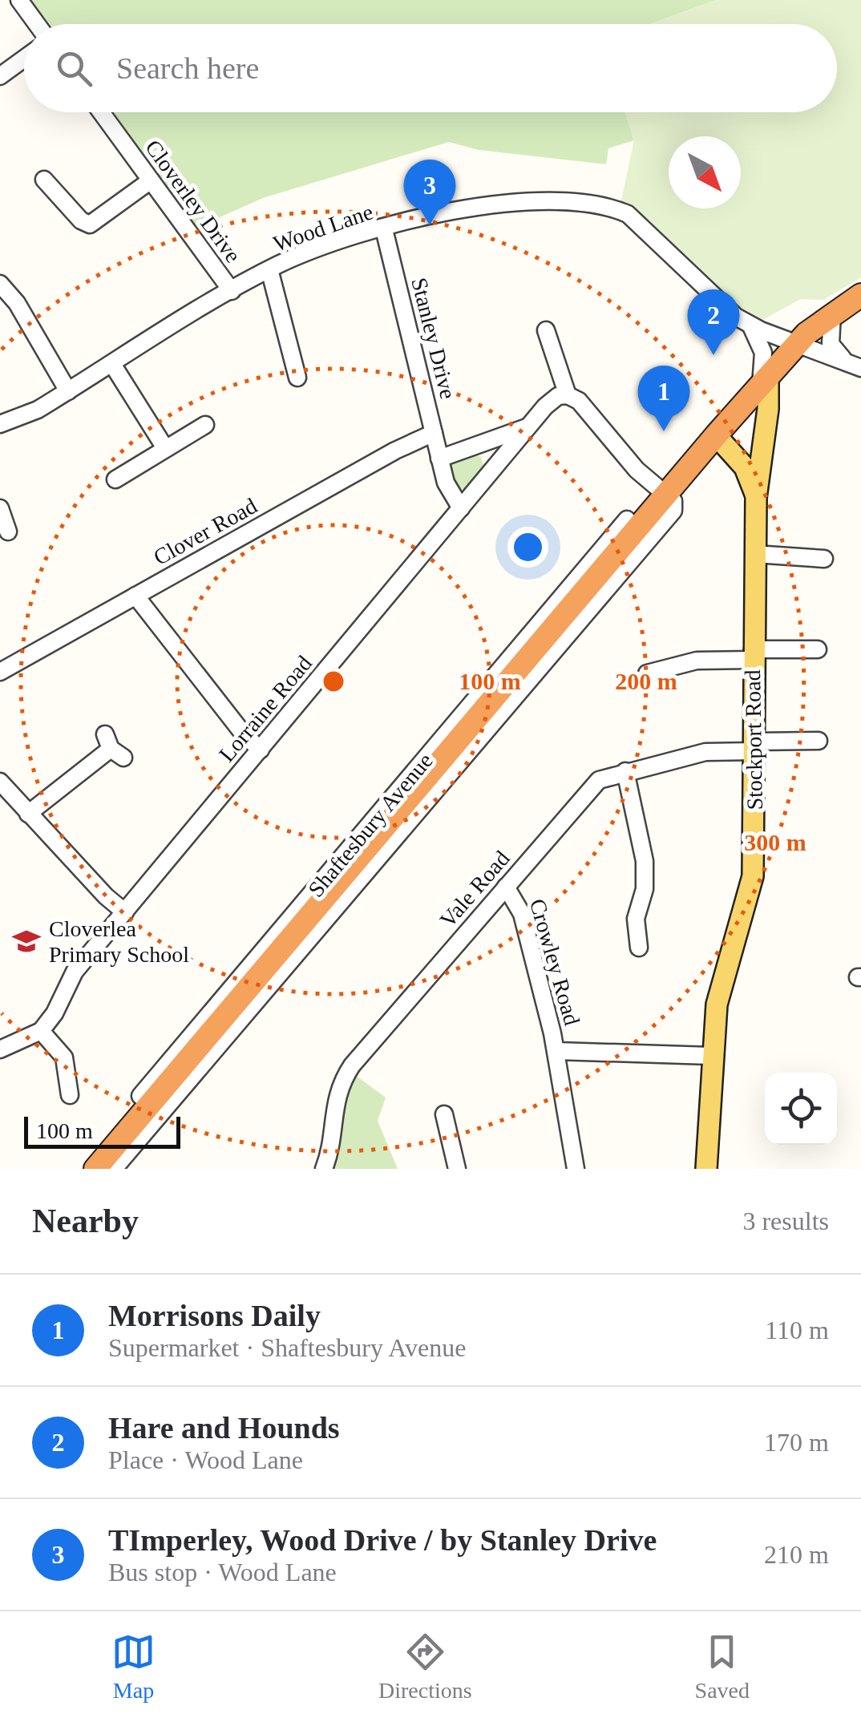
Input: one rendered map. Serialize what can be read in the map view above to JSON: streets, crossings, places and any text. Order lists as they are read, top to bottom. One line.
{"streets":{"highway":["Shaftesbury Avenue"],"main road":["Stockport Road"],"street":["Cloverley Drive","Wood Lane","Stanley Drive","Clover Road","Lorraine Road","Vale Road","Crowley Road"]},"crossings":[["Cloverley Drive","Wood Lane"],["Wood Lane","Stanley Drive"],["Stanley Drive","Clover Road"],["Stanley Drive","Lorraine Road"],["Stockport Road","Shaftesbury Avenue"],["Stockport Road","Vale Road"],["Vale Road","Crowley Road"]],"places":{"school or university":["Cloverlea Primary School"]},"scale_bar":"100 m","north":"bottom right","page":{"search":"Search here","pins":["3","2","1"],"scale":"100 m","heading":["Nearby","3 results"],"list":[{"mark":"1","name":"Morrisons Daily","note":"Supermarket · Shaftesbury Avenue","value":"110 m"},{"mark":"2","name":"Hare and Hounds","note":"Place · Wood Lane","value":"170 m"},{"mark":"3","name":"TImperley, Wood Drive / by Stanley Drive","note":"Bus stop · Wood Lane","value":"210 m"}],"nav":["Map","Directions","Saved"]},"rings":["100 m","200 m","300 m"]}
